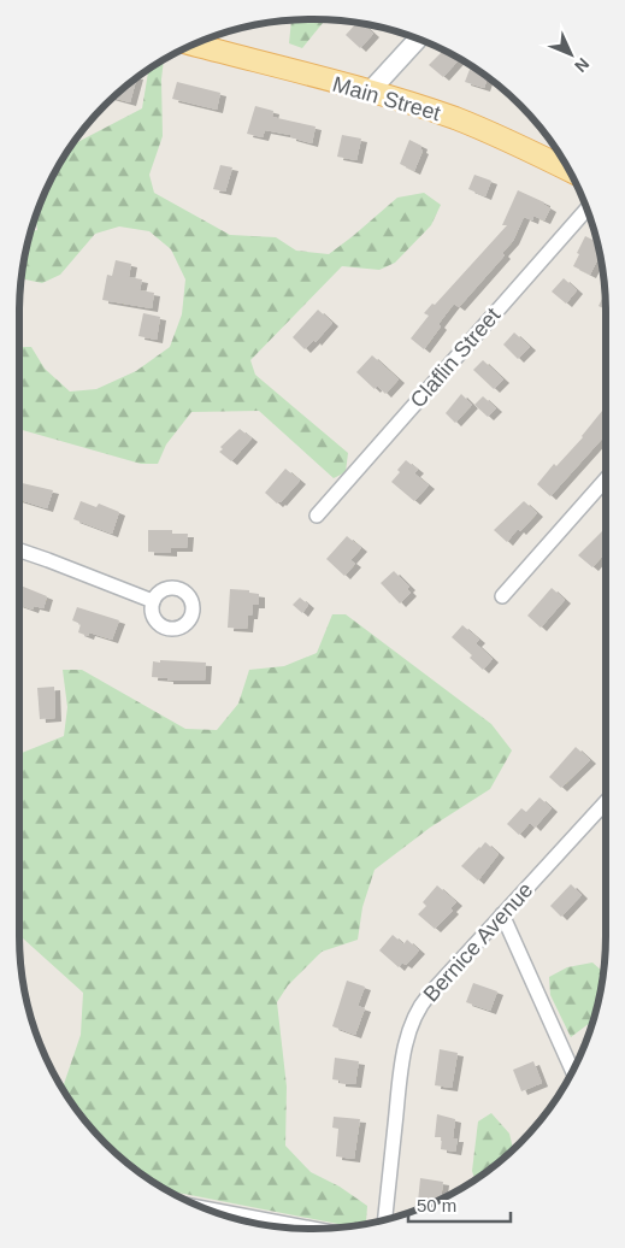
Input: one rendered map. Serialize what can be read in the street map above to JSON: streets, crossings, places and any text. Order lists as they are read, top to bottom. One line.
{"streets":{"main road":["Main Street"],"street":["Claflin Street","Bernice Avenue"]},"scale_bar":"50 m","north":"bottom right"}
